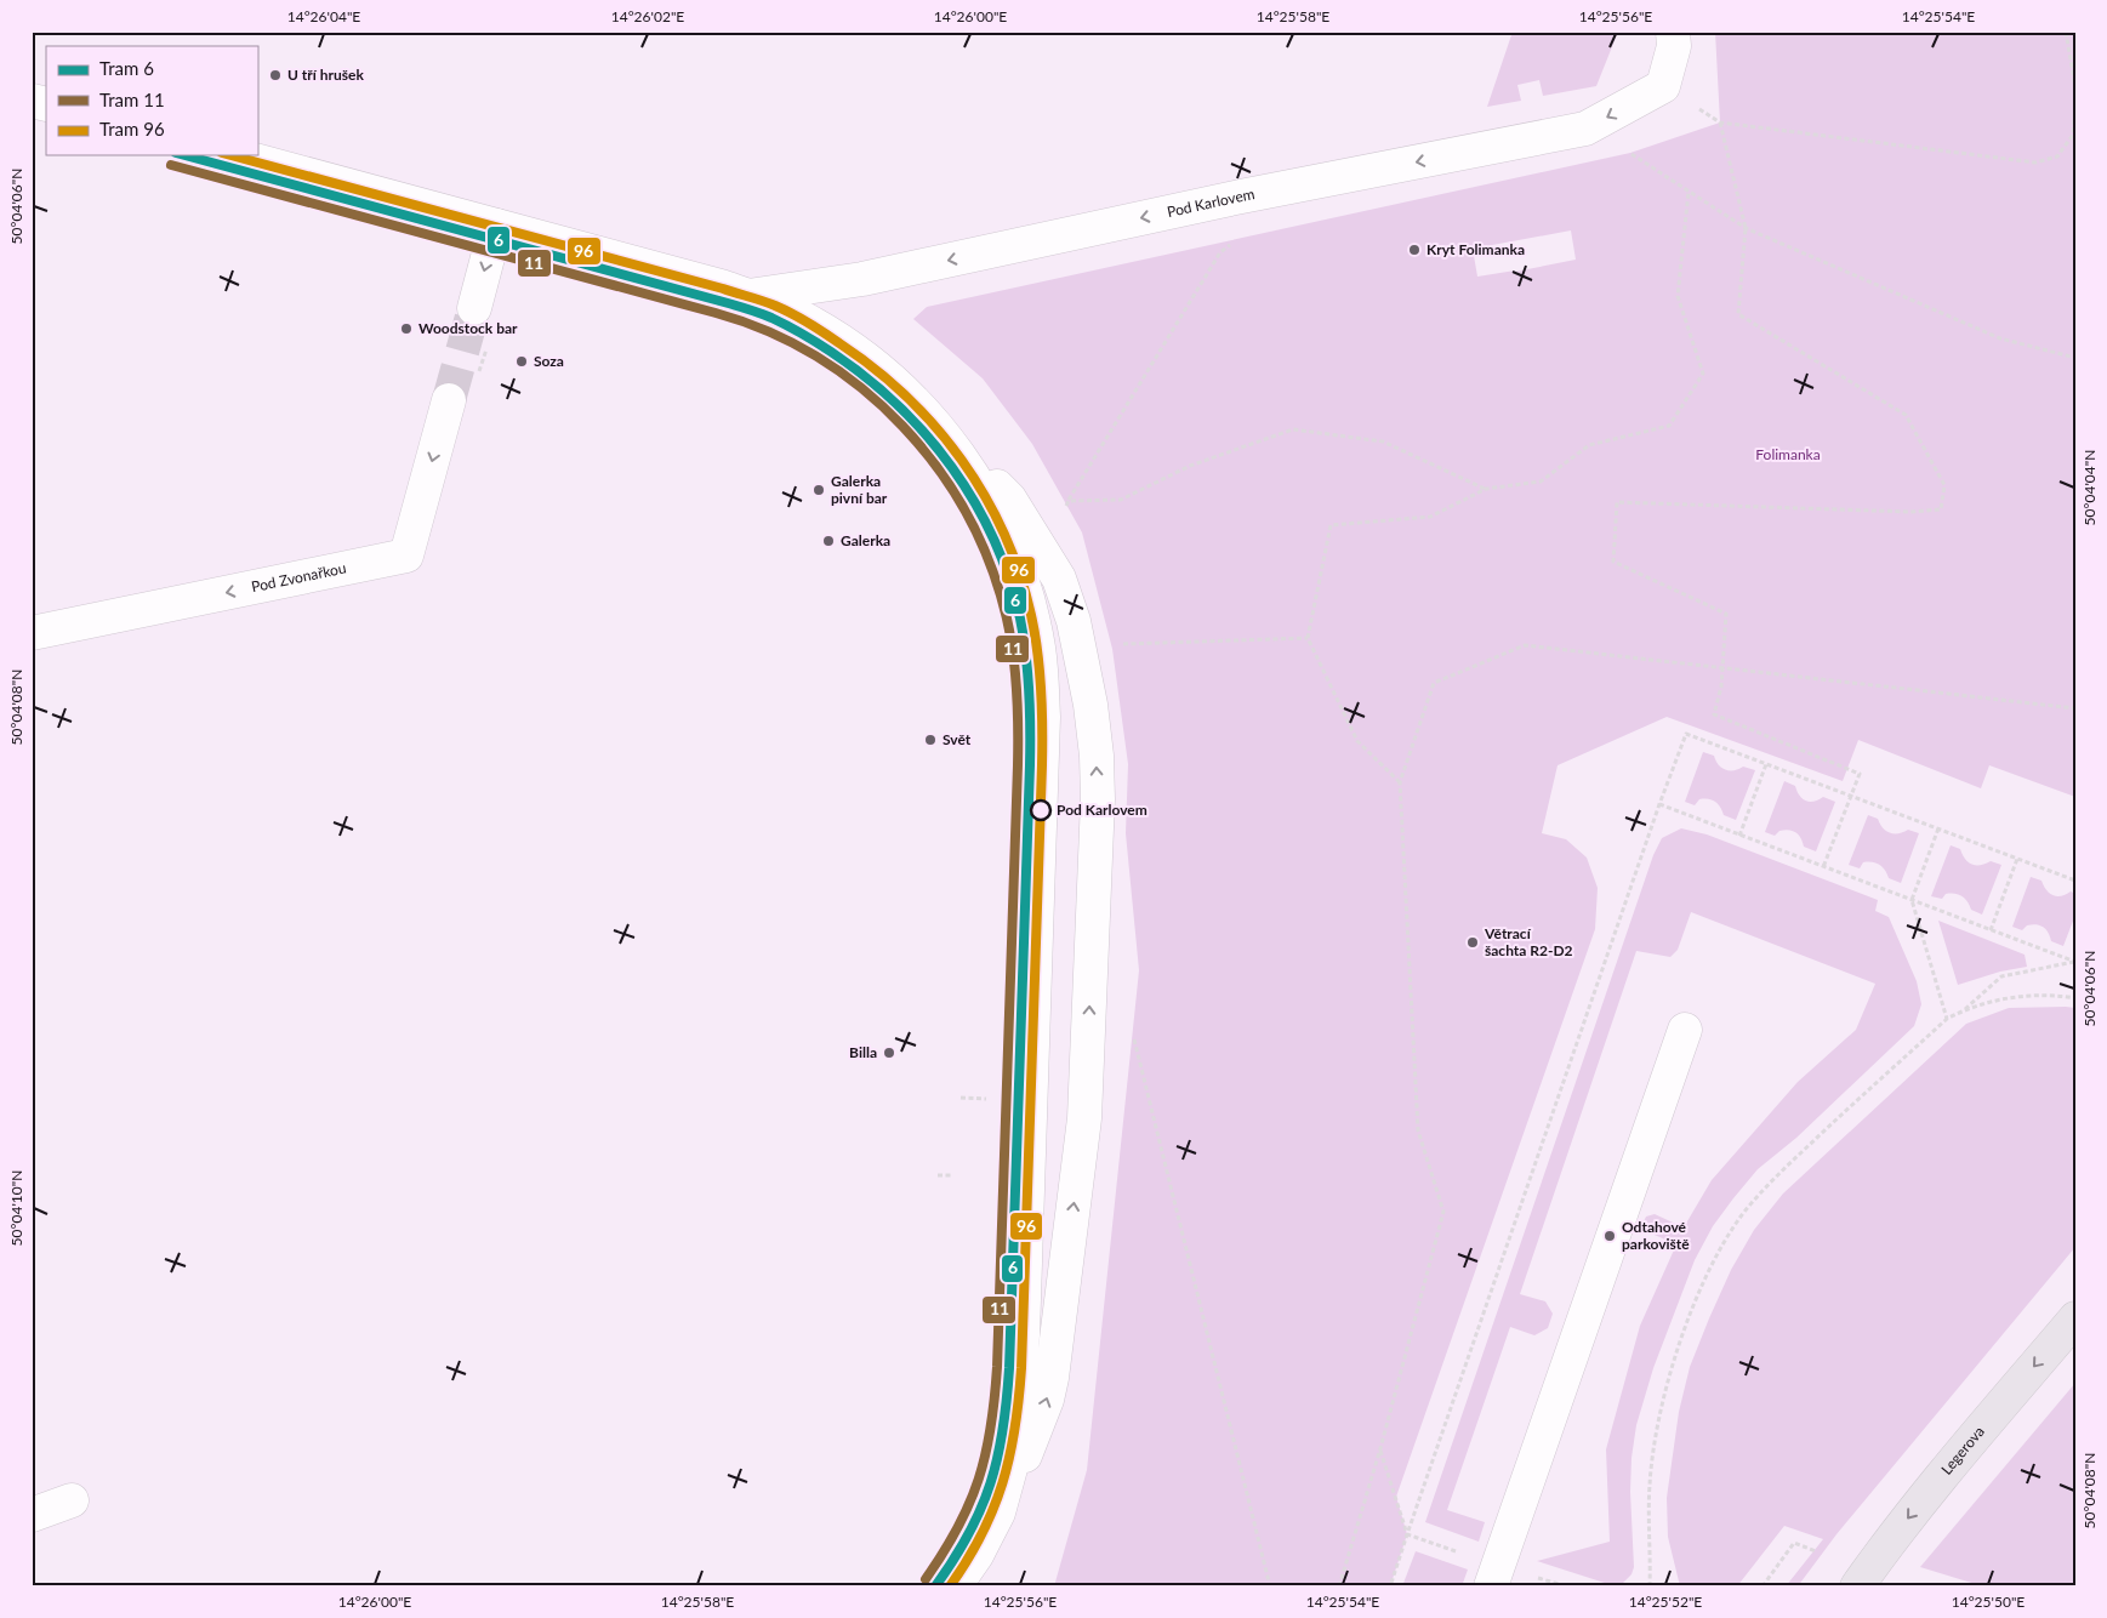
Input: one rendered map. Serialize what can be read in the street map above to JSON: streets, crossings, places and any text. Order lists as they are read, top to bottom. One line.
{"streets":{"main road":["Legerova"],"street":["Pod Karlovem","Pod Zvonařkou"]},"one_way":["Pod Karlovem","Pod Zvonařkou","Legerova"],"parks":["Folimanka"],"places":["U tří hrušek","Kryt Folimanka","Woodstock bar","Soza","Galerka pivní bar","Galerka","Svět","Pod Karlovem","Větrací šachta R2-D2","Billa","Odtahové parkoviště"],"lines":["tram line 6","tram line 96","tram line 11"],"legend":["Tram 6","Tram 11","Tram 96"],"coordinates":["14°26'04\"E","14°26'02\"E","14°26'00\"E","14°25'58\"E","14°25'56\"E","14°25'54\"E","50°04'06\"N","50°04'04\"N","50°04'08\"N","50°04'10\"N","14°25'52\"E","14°25'50\"E"]}
